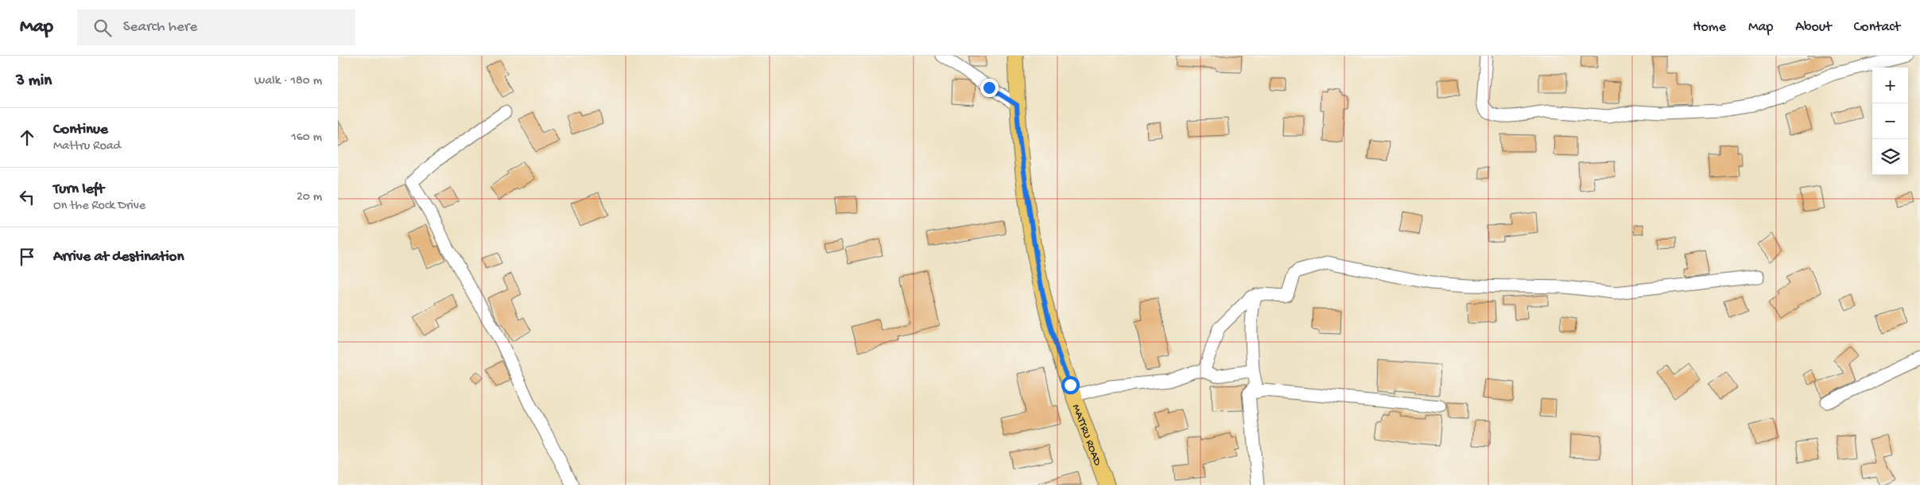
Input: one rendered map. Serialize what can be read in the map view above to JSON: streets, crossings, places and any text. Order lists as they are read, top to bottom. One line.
{"streets":{"main road":["MATTRU ROAD"]},"page":{"header":"Map","search":"Search here","nav":["Home","Map","About","Contact"],"heading":["3 min","Walk · 180 m"],"map_buttons":["+","−"],"list":[["Continue","Mattru Road","160 m"],["Turn left","On the Rock Drive","20 m"],"Arrive at destination"]}}
